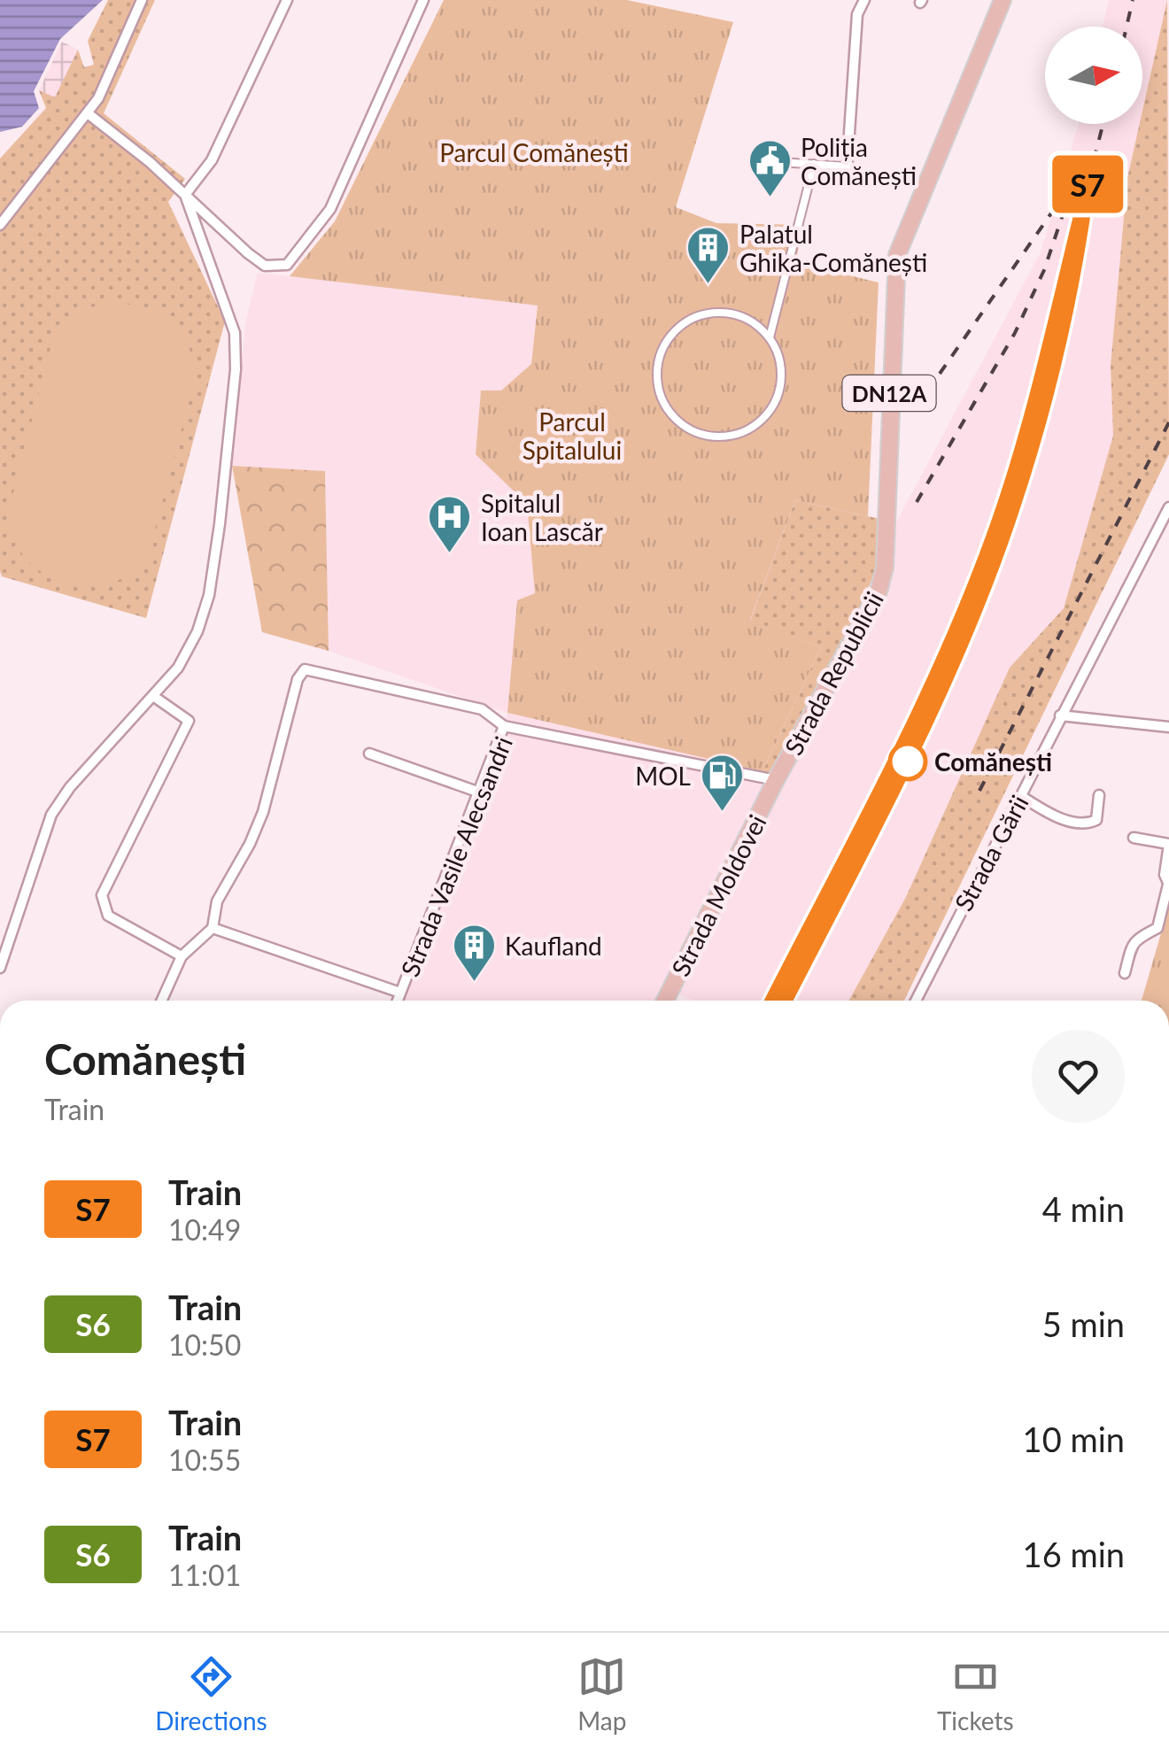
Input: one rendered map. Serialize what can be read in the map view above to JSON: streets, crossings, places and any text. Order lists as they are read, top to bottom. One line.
{"streets":{"main road":["DN12A","Strada Republicii","Strada Moldovei"],"street":["Strada Gării","Strada Vasile Alecsandri"]},"crossings":[["Strada Republicii","Strada Vasile Alecsandri"],["Strada Republicii","Strada Moldovei"],["Strada Vasile Alecsandri","Strada Moldovei"]],"parks":["Parcul Comănești","Parcul Spitalului"],"places":{"public building":["Poliția Comănești"],"building":["Palatul Ghika-Comănești","Kaufland"],"hospital":["Spitalul Ioan Lascăr"],"other":["Comănești"],"fuel station":["MOL"]},"north":"right","page":{"on_map":"S7","heading":["Comănești","Train"],"list":[{"mark":"S7","name":"Train","note":"10:49","value":"4 min"},{"mark":"S6","name":"Train","note":"10:50","value":"5 min"},{"mark":"S7","name":"Train","note":"10:55","value":"10 min"},{"mark":"S6","name":"Train","note":"11:01","value":"16 min"}],"tabs":["Directions","Map","Tickets"]}}
